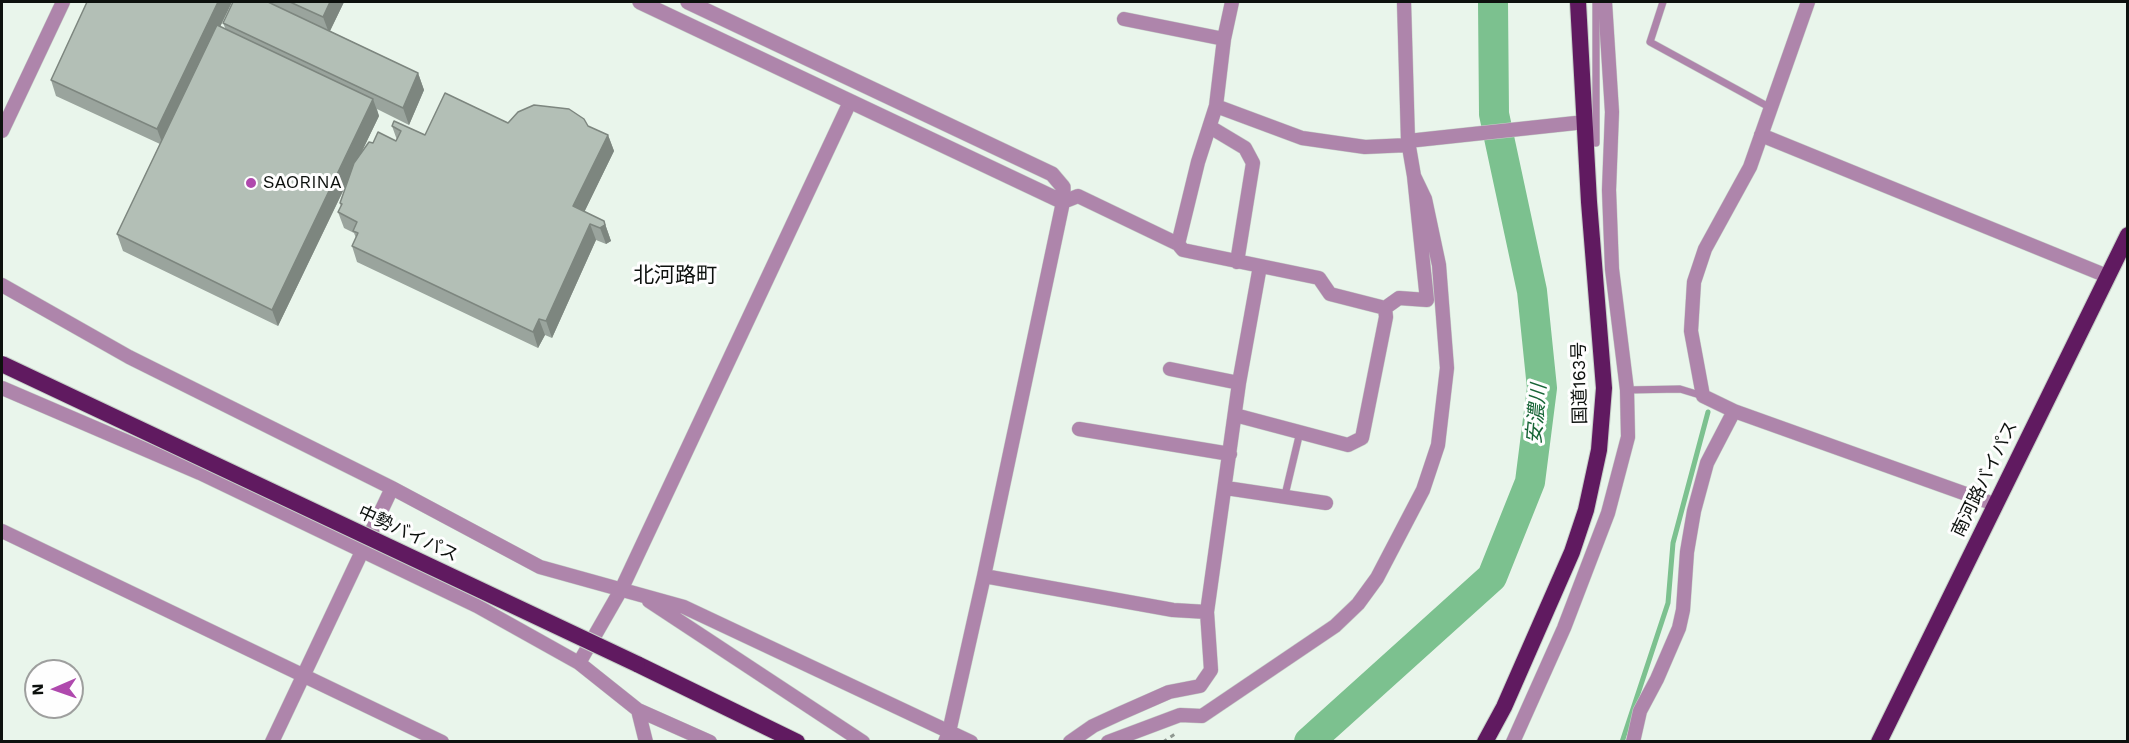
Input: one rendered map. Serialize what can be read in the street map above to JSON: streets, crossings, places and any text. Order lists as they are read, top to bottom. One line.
{"streets":{"highway":["国道163号","南河路バイパス","中勢バイパス"]},"districts":["北河路町"],"water":["安濃川"],"places":["SAORINA"],"north":"left"}
